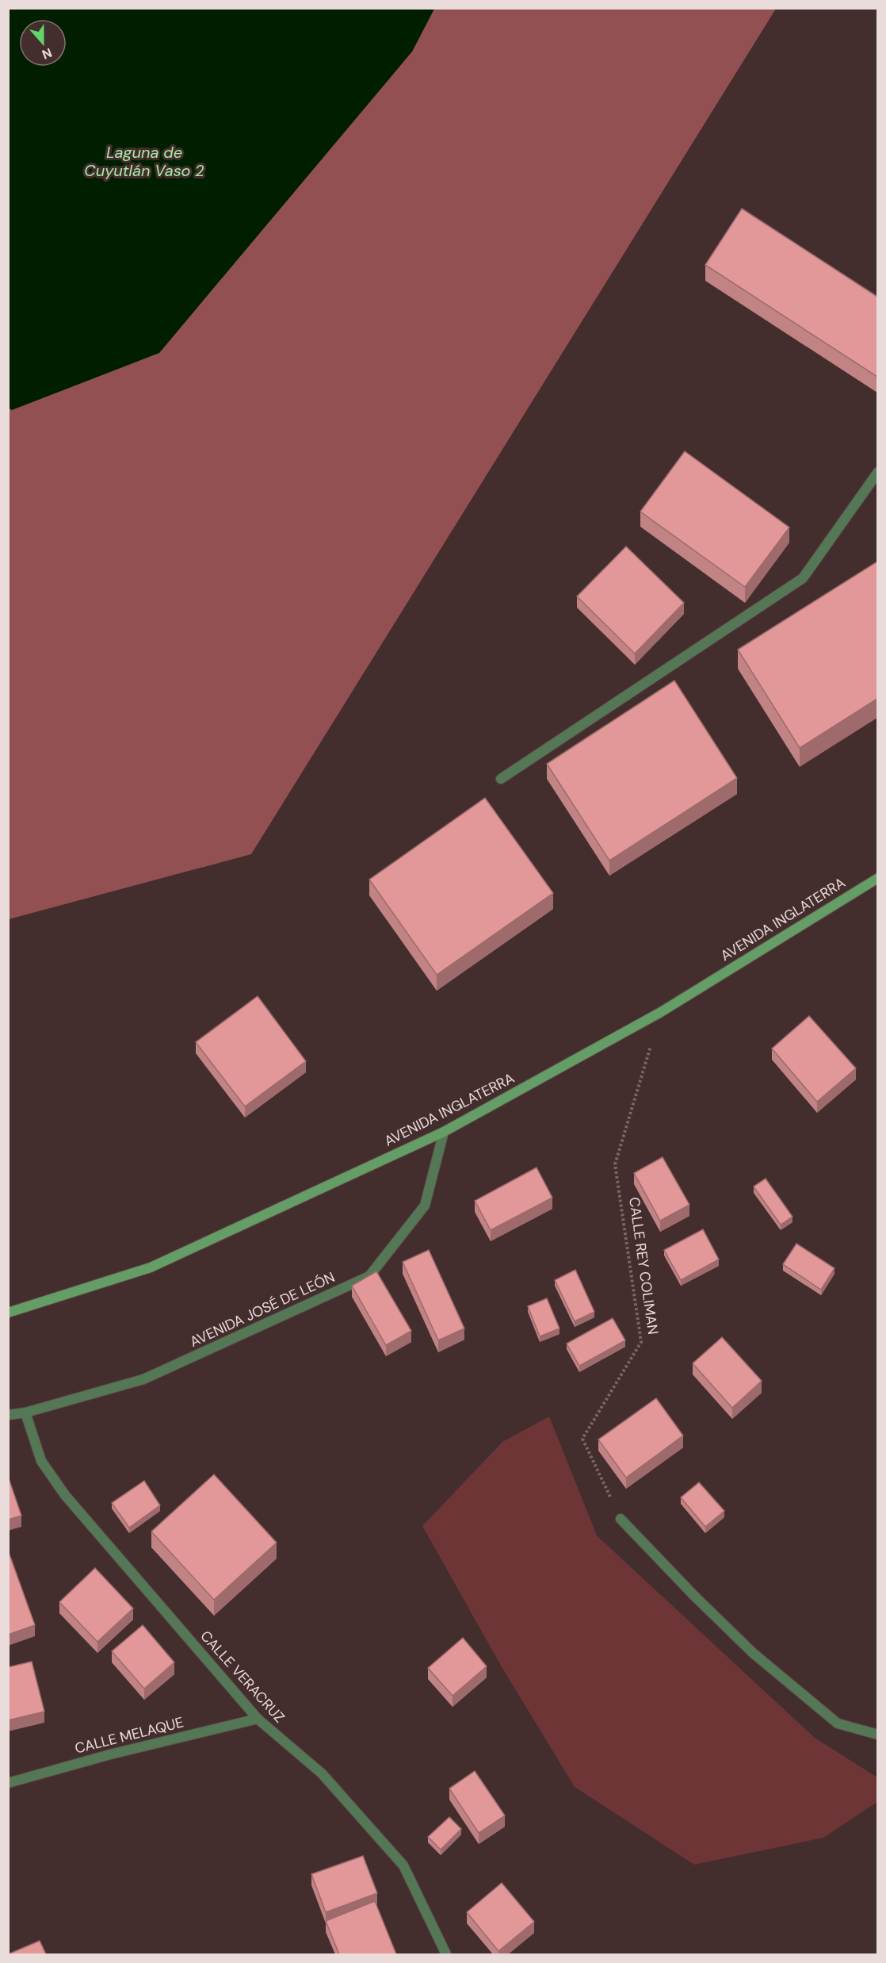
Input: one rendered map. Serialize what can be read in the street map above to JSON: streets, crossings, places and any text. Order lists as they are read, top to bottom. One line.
{"streets":{"main road":["AVENIDA INGLATERRA"],"street":["AVENIDA JOSÉ DE LEÓN","CALLE VERACRUZ","CALLE MELAQUE"],"path":["CALLE REY COLIMAN"]},"crossings":[["AVENIDA INGLATERRA","CALLE REY COLIMAN"],["AVENIDA INGLATERRA","AVENIDA JOSÉ DE LEÓN"],["AVENIDA JOSÉ DE LEÓN","CALLE VERACRUZ"],["CALLE VERACRUZ","CALLE MELAQUE"]],"water":["Laguna de Cuyutlán Vaso 2"],"north":"bottom"}
